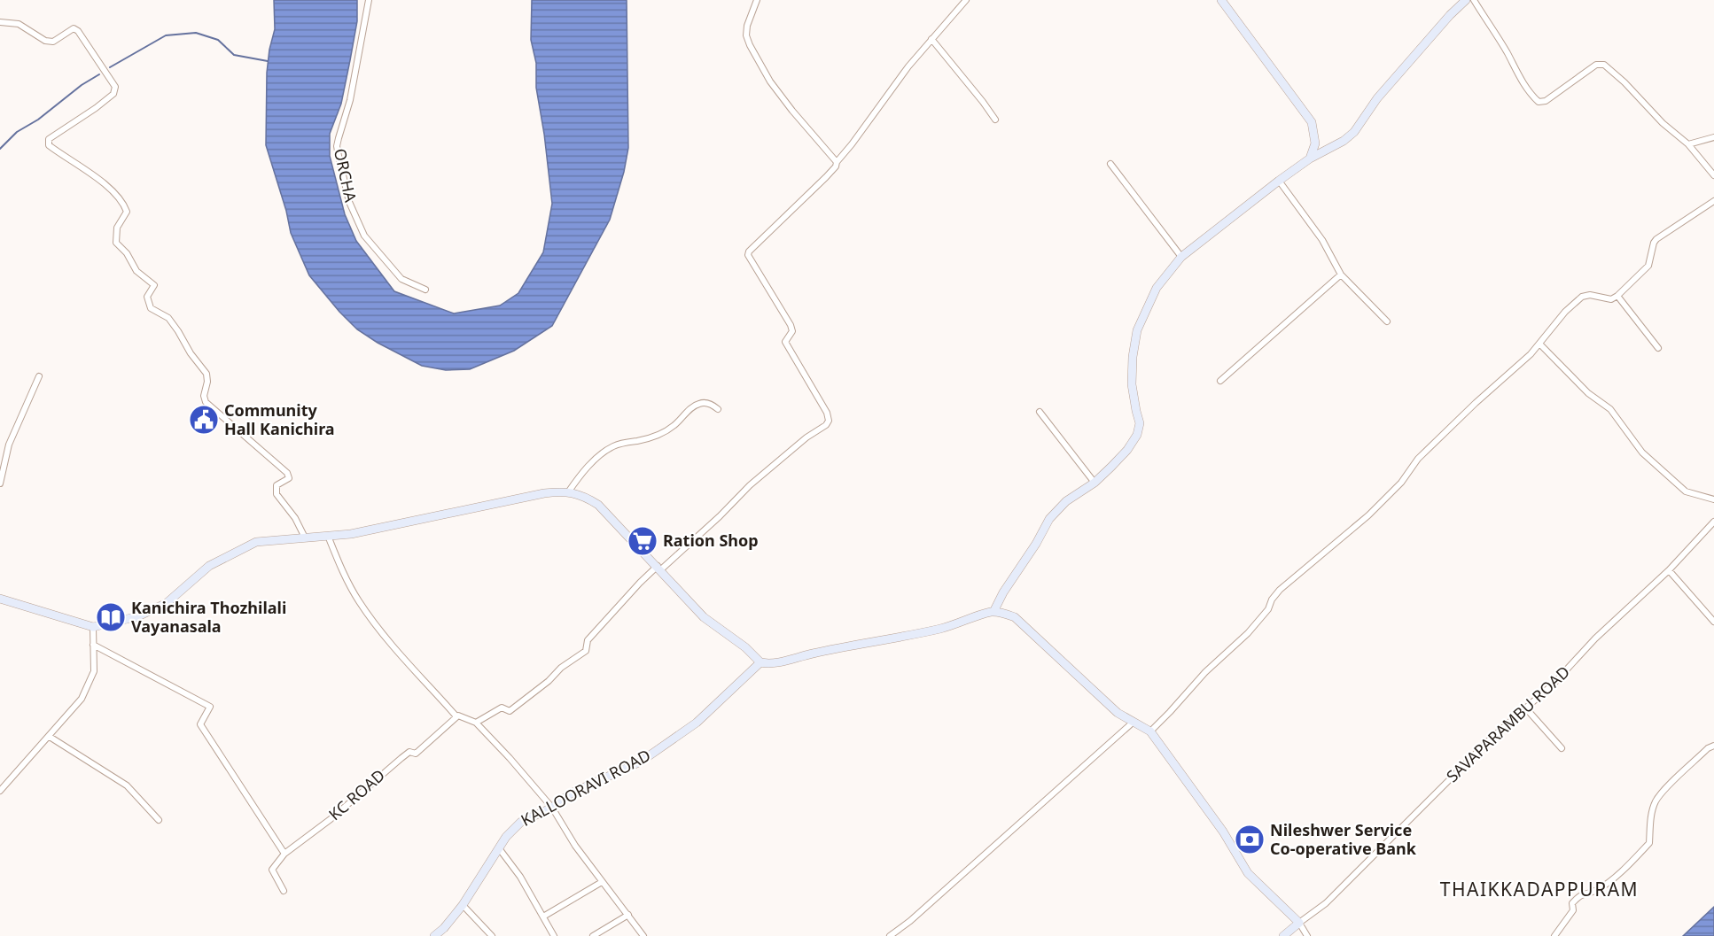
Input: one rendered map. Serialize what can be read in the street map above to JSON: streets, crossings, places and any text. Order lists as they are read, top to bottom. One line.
{"streets":{"main road":["KALLOORAVI ROAD"],"street":["ORCHA","SAVAPARAMBU ROAD","KC ROAD"]},"districts":["THAIKKADAPPURAM"],"places":{"public building":["Community Hall Kanichira"],"supermarket":["Ration Shop"],"library":["Kanichira Thozhilali Vayanasala"],"bank":["Nileshwer Service Co-operative Bank"]}}
